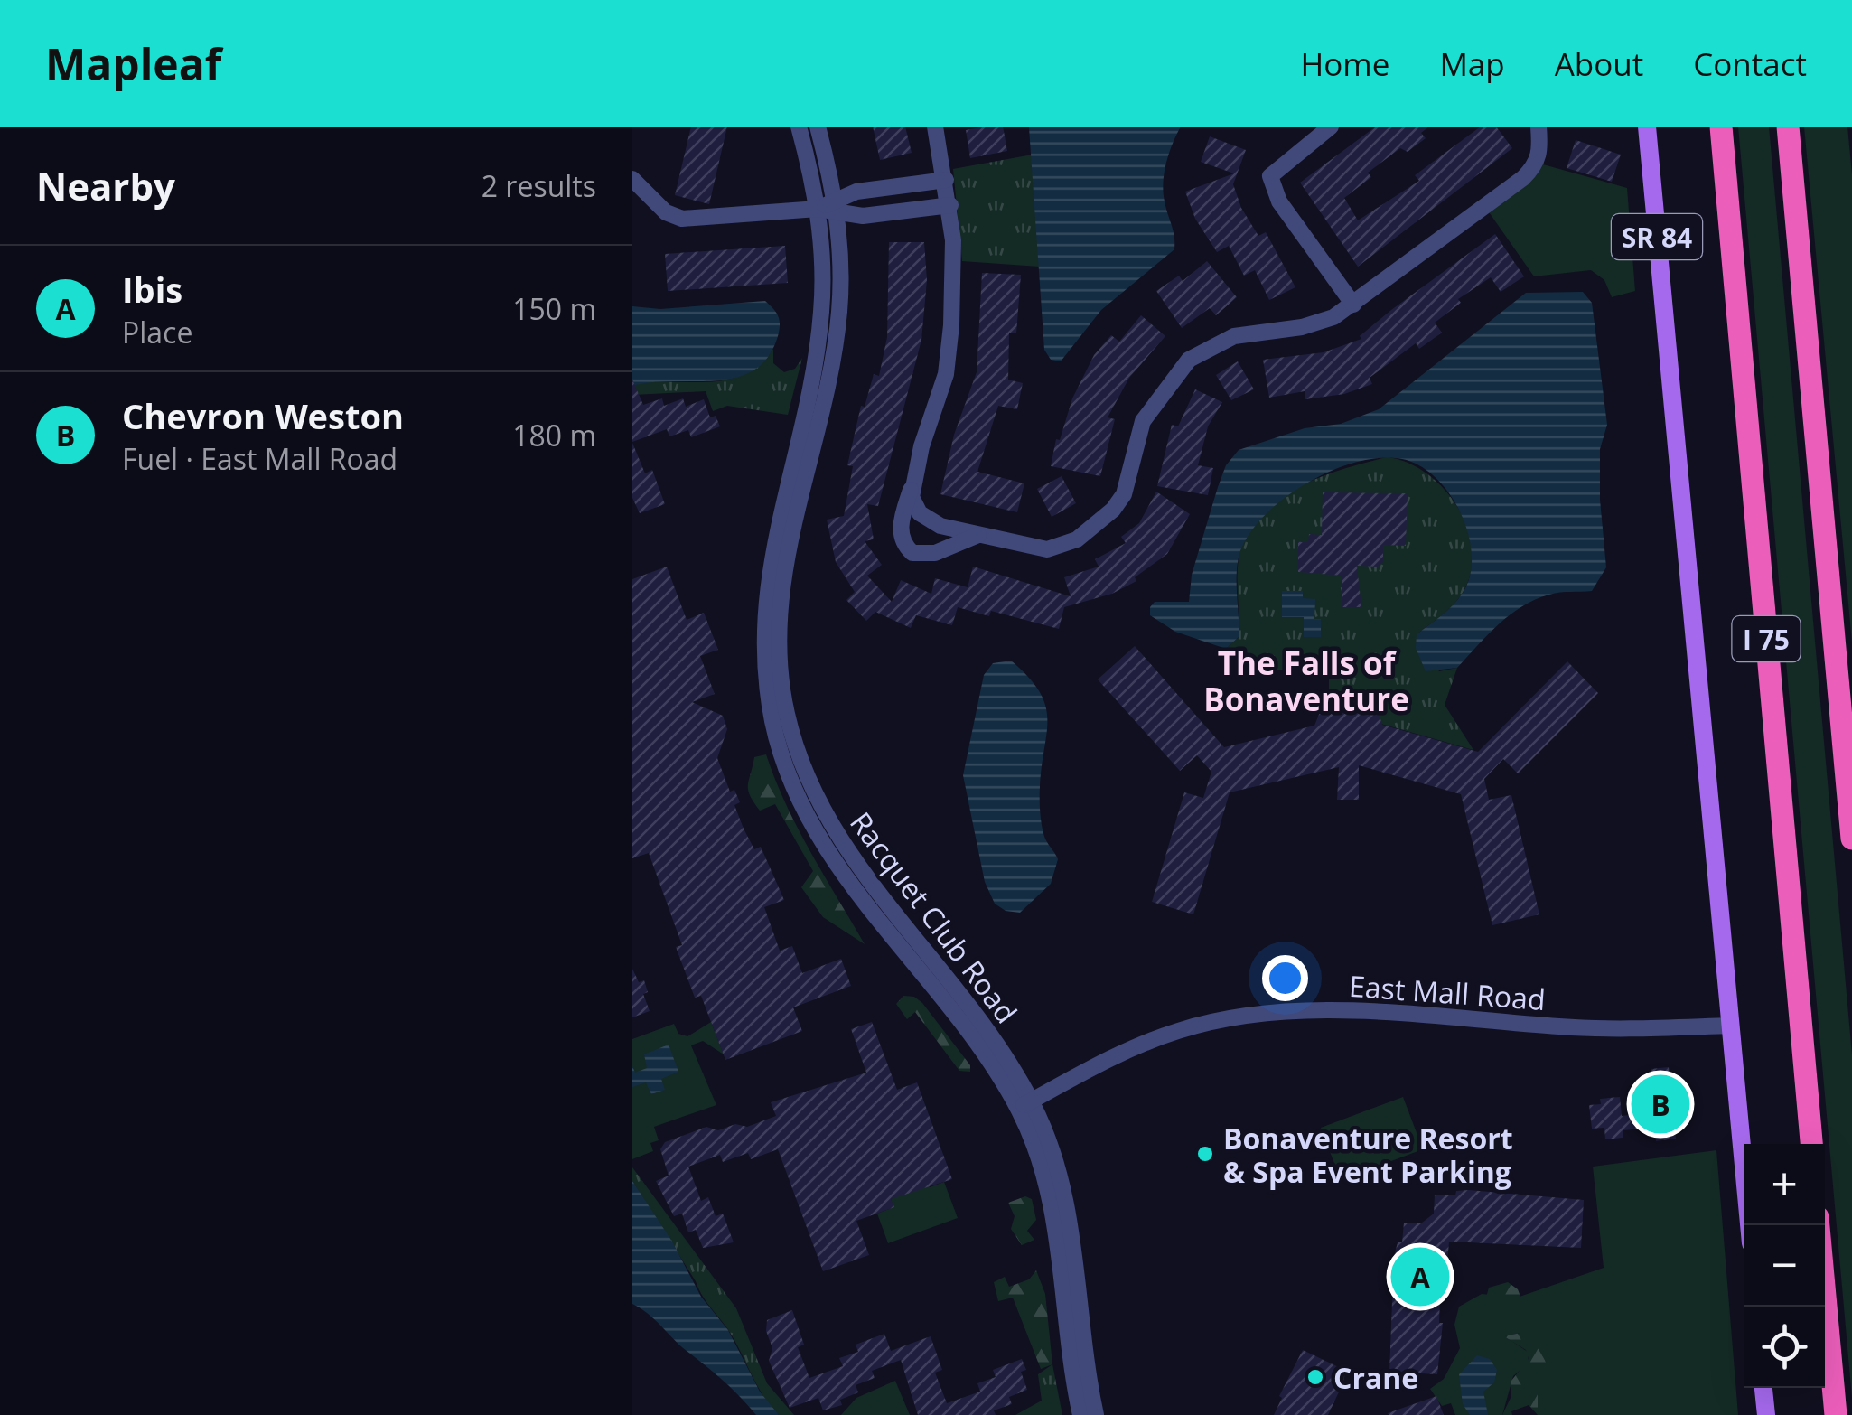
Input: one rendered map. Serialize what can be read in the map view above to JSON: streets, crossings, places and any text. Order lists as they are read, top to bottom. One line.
{"streets":{"highway":["I 75"],"main road":["SR 84"],"street":["Racquet Club Road","East Mall Road"]},"crossings":[["SR 84","East Mall Road"],["Racquet Club Road","East Mall Road"]],"districts":["The Falls of Bonaventure"],"places":["Bonaventure Resort & Spa Event Parking","Crane"],"page":{"header":"Mapleaf","nav":["Home","Map","About","Contact"],"heading":["Nearby","2 results"],"list":[{"mark":"A","name":"Ibis","note":"Place","value":"150 m"},{"mark":"B","name":"Chevron Weston","note":"Fuel · East Mall Road","value":"180 m"}],"pins":["B","A"],"map_buttons":["+","−"]}}
